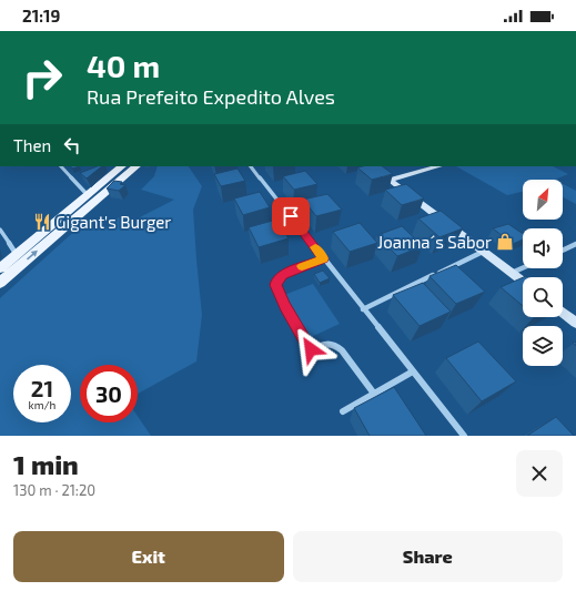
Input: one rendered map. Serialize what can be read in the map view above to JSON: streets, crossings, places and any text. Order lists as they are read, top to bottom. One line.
{"places":{"restaurant":["Gigant's Burger"],"shop":["Joanna´s Sabor"]},"north":"top right","page":{"status":"21:19","turn":["40 m","Rua Prefeito Expedito Alves"],"then":"Then","speed":"21 km/h","limit":"30","heading":["1 min","130 m · 21:20"],"buttons":["Exit","Share"]}}
